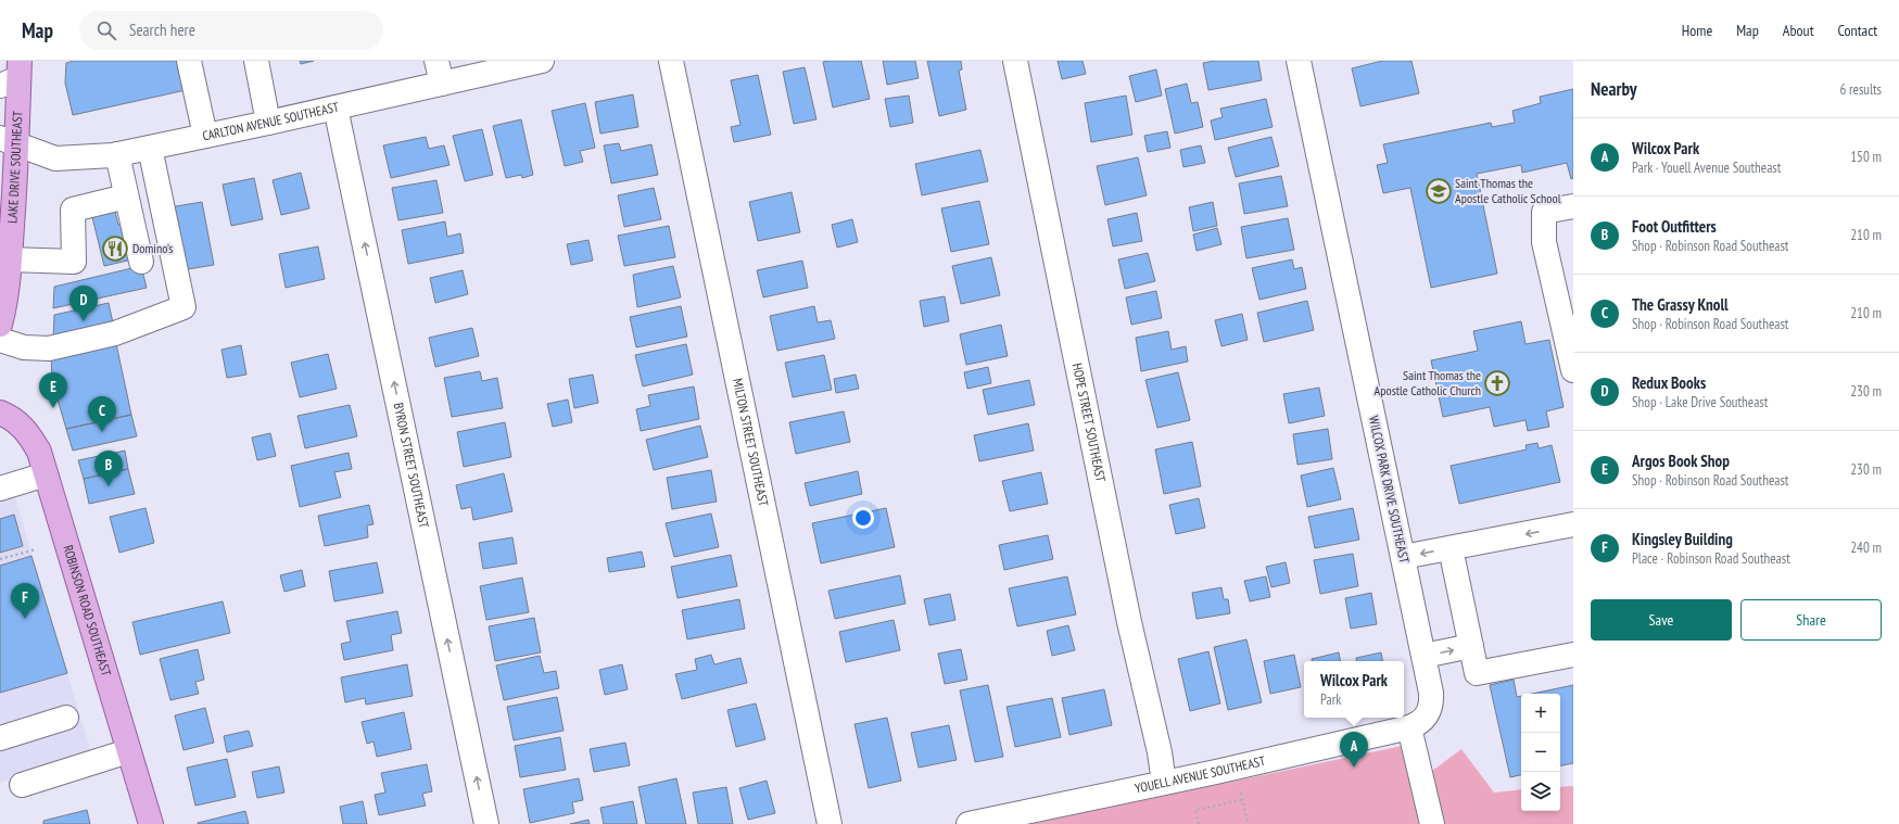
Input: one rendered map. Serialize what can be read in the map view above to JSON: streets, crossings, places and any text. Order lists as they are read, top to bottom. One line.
{"streets":{"main road":["LAKE DRIVE SOUTHEAST","ROBINSON ROAD SOUTHEAST"],"street":["CARLTON AVENUE SOUTHEAST","HOPE STREET SOUTHEAST","MILTON STREET SOUTHEAST","BYRON STREET SOUTHEAST","WILCOX PARK DRIVE SOUTHEAST","YOUELL AVENUE SOUTHEAST"]},"crossings":[["CARLTON AVENUE SOUTHEAST","LAKE DRIVE SOUTHEAST"],["CARLTON AVENUE SOUTHEAST","BYRON STREET SOUTHEAST"],["HOPE STREET SOUTHEAST","YOUELL AVENUE SOUTHEAST"],["WILCOX PARK DRIVE SOUTHEAST","YOUELL AVENUE SOUTHEAST"]],"one_way":["BYRON STREET SOUTHEAST"],"places":{"school or university":["Saint Thomas the Apostle Catholic School"],"restaurant":["Domino's"],"church":["Saint Thomas the Apostle Catholic Church"]},"page":{"header":"Map","search":"Search here","nav":["Home","Map","About","Contact"],"heading":["Nearby","6 results"],"list":[{"mark":"A","name":"Wilcox Park","note":"Park · Youell Avenue Southeast","value":"150 m"},{"mark":"B","name":"Foot Outfitters","note":"Shop · Robinson Road Southeast","value":"210 m"},{"mark":"C","name":"The Grassy Knoll","note":"Shop · Robinson Road Southeast","value":"210 m"},{"mark":"D","name":"Redux Books","note":"Shop · Lake Drive Southeast","value":"230 m"},{"mark":"E","name":"Argos Book Shop","note":"Shop · Robinson Road Southeast","value":"230 m"},{"mark":"F","name":"Kingsley Building","note":"Place · Robinson Road Southeast","value":"240 m"}],"pins":["D","E","C","B","F","A"],"buttons":["Save","Share"],"popup":["Wilcox Park","Park"],"map_buttons":["+","−"]}}
